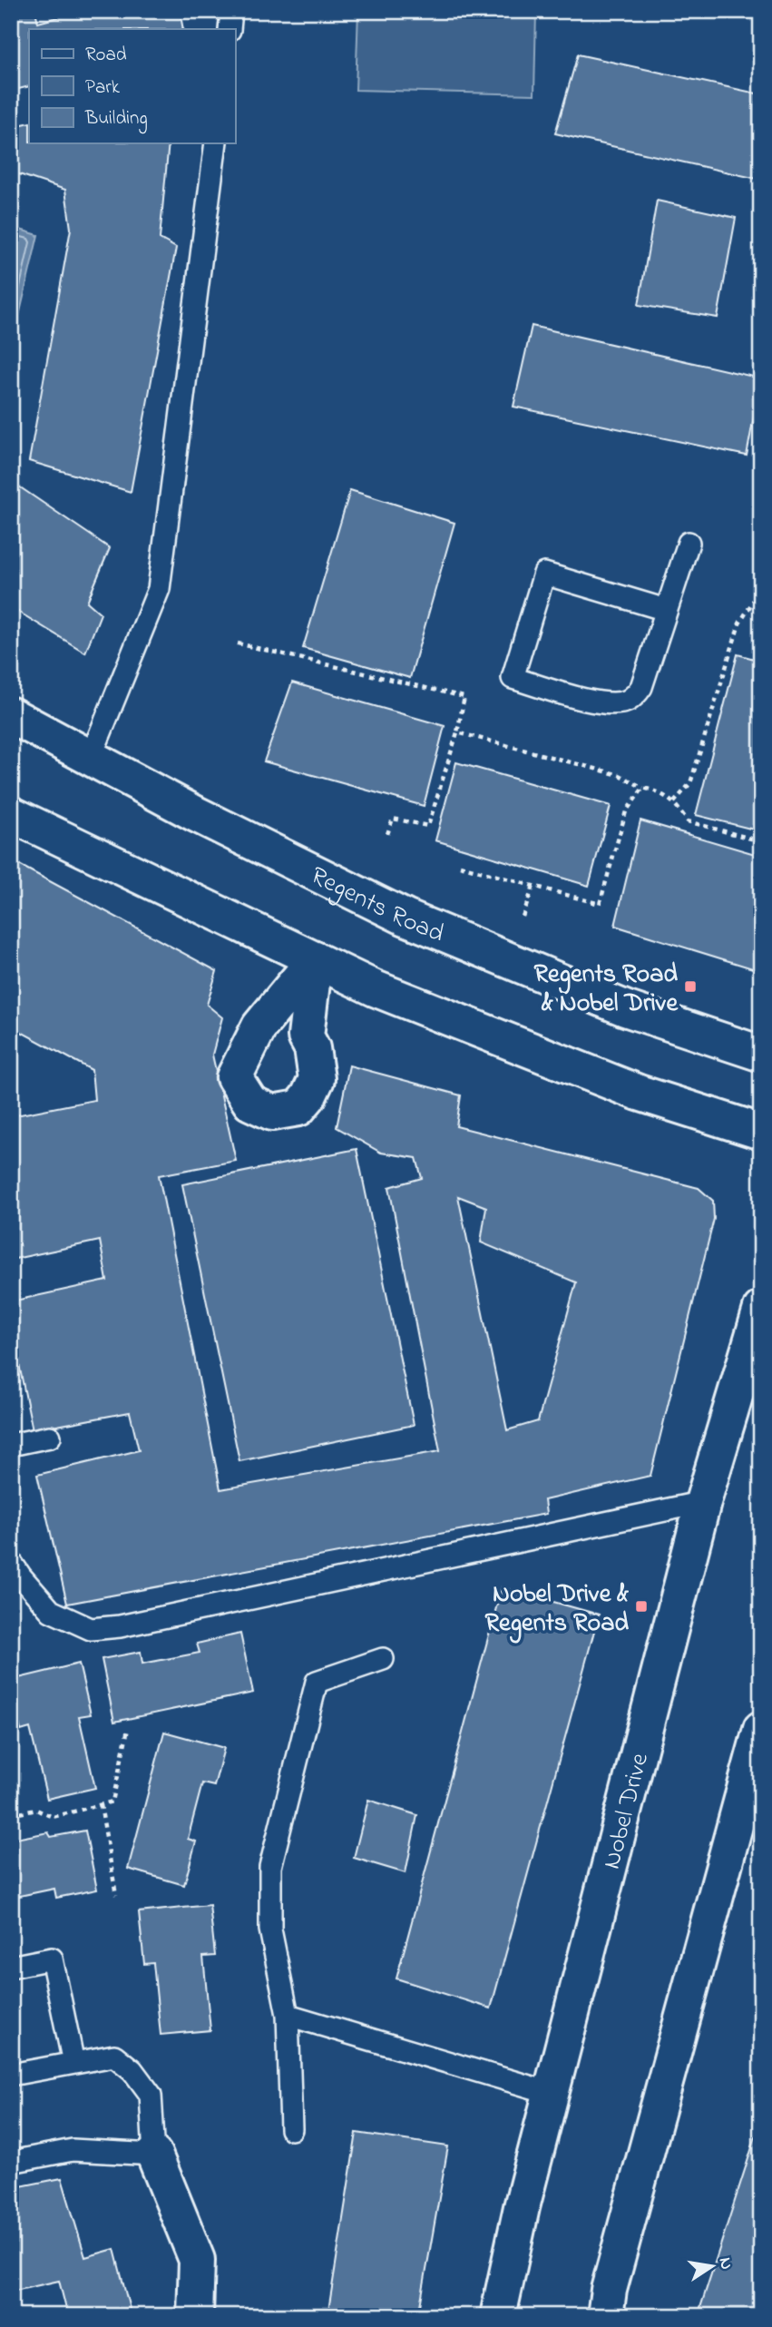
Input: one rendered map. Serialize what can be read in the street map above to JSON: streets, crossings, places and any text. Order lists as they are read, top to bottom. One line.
{"streets":{"street":["Regents Road","Nobel Drive"]},"places":{"transit":["Regents Road & Nobel Drive","Nobel Drive & Regents Road"]},"legend":["Road","Park","Building"],"north":"right"}
